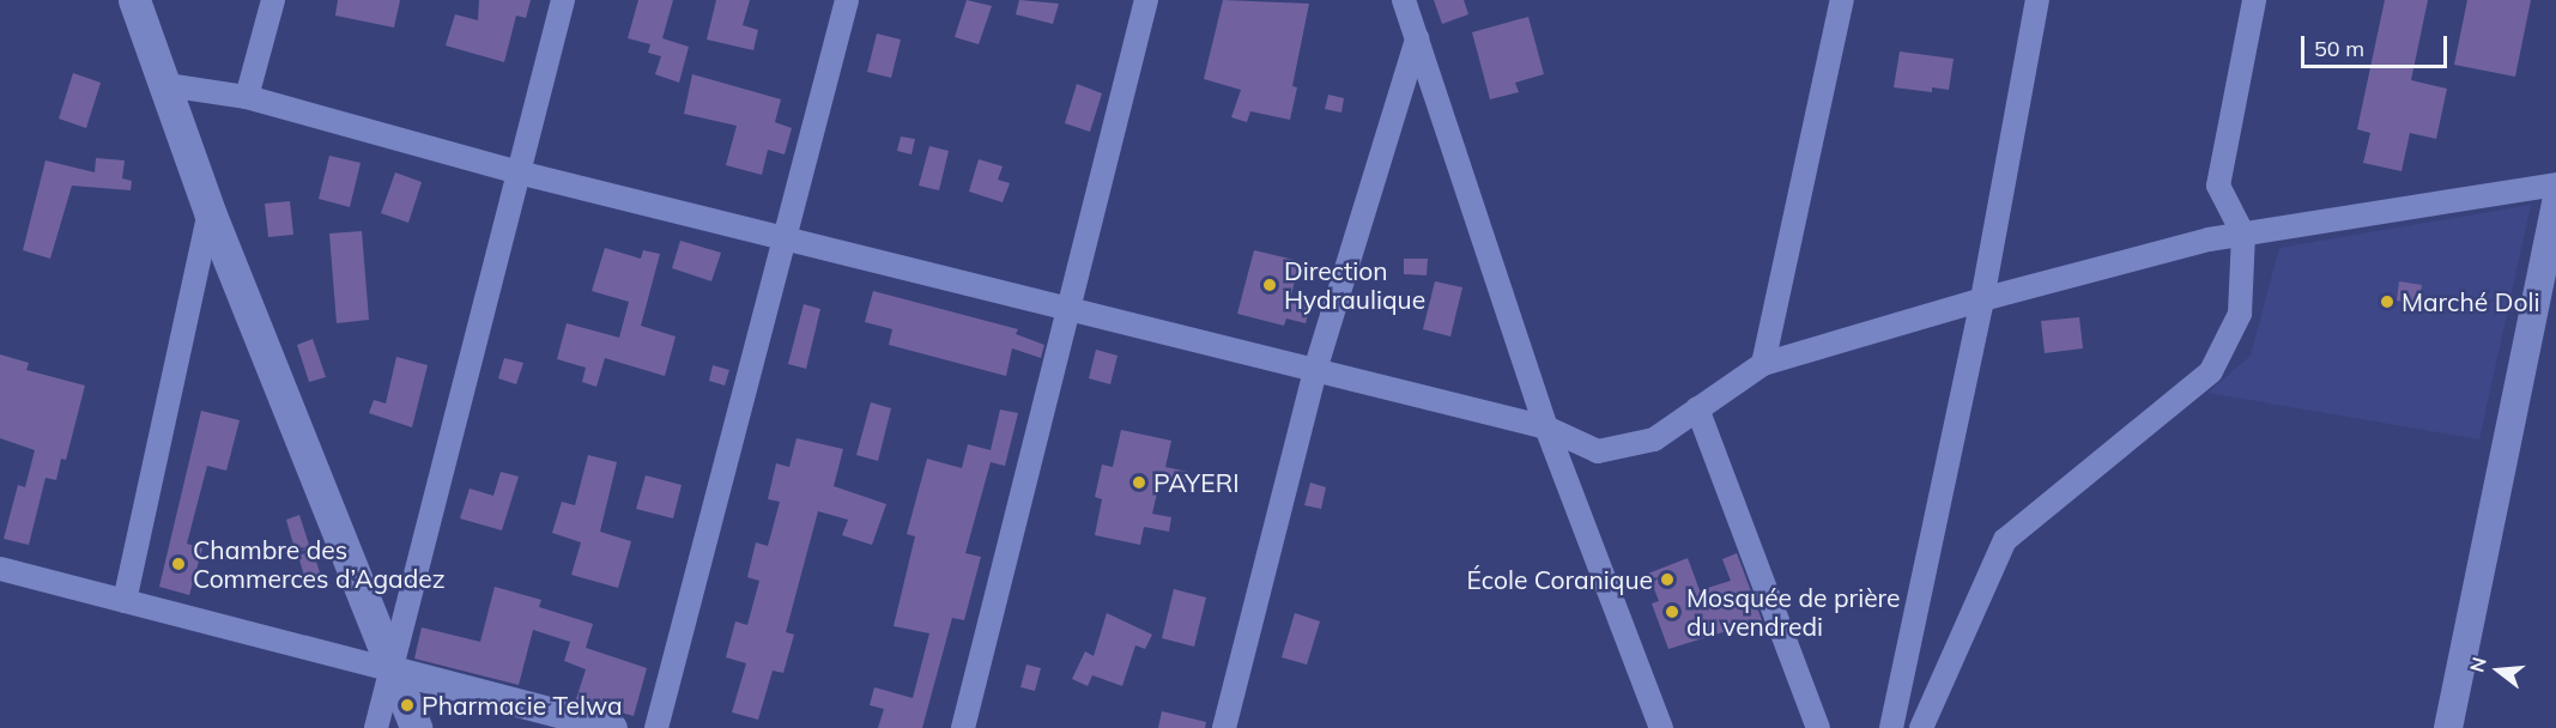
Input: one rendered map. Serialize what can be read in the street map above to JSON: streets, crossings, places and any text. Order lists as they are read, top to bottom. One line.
{"places":["Direction Hydraulique","Marché Doli","PAYERI","Chambre des Commerces d’Agadez","École Coranique","Mosquée de prière du vendredi","Pharmacie Telwa"],"scale_bar":"50 m","north":"left"}
